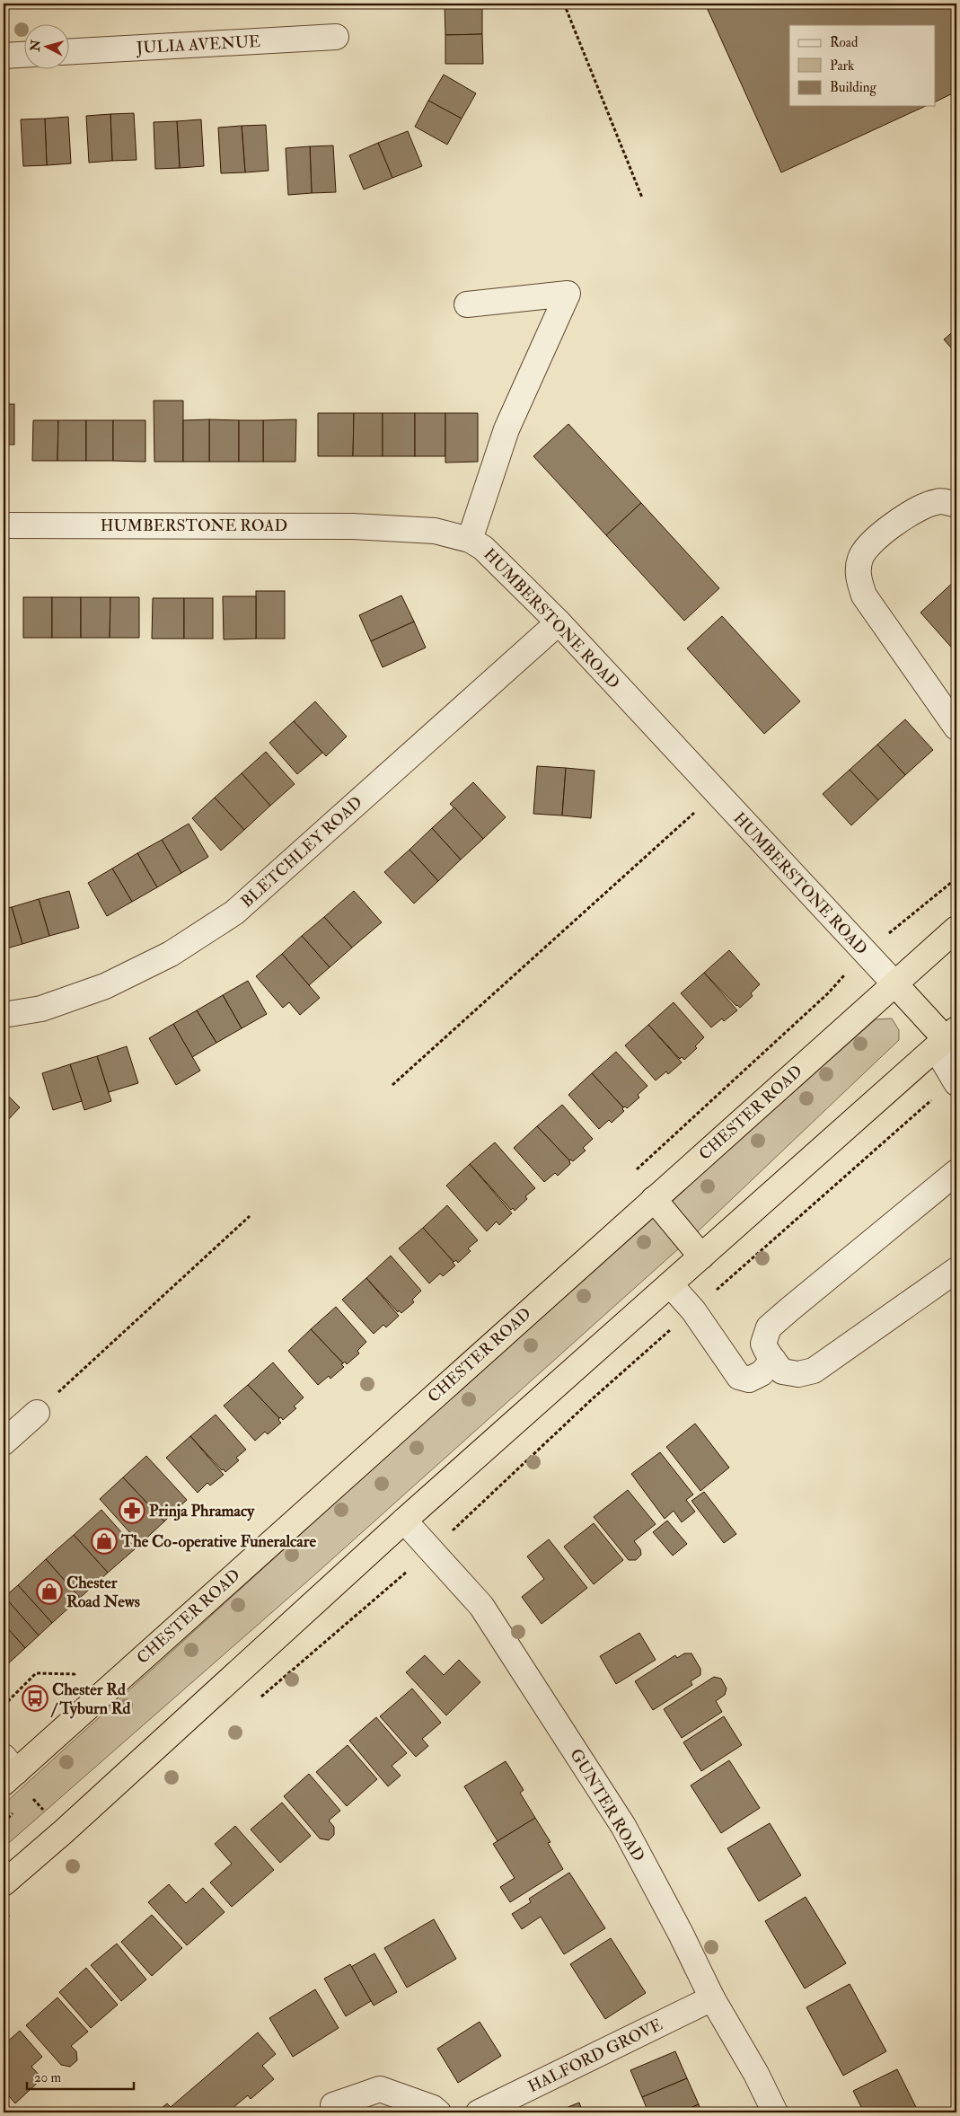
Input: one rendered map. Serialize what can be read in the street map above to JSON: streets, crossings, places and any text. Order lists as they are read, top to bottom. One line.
{"streets":{"highway":["CHESTER ROAD"],"street":["JULIA AVENUE","HUMBERSTONE ROAD","BLETCHLEY ROAD","GUNTER ROAD","HALFORD GROVE"]},"crossings":[["HUMBERSTONE ROAD","BLETCHLEY ROAD"],["HUMBERSTONE ROAD","CHESTER ROAD"],["GUNTER ROAD","HALFORD GROVE"]],"places":{"pharmacy":["Prinja Phramacy"],"shop":["The Co-operative Funeralcare","Chester Road News"],"bus stop":["Chester Rd / Tyburn Rd"]},"legend":["Road","Park","Building"],"scale_bar":"20 m","north":"left"}
